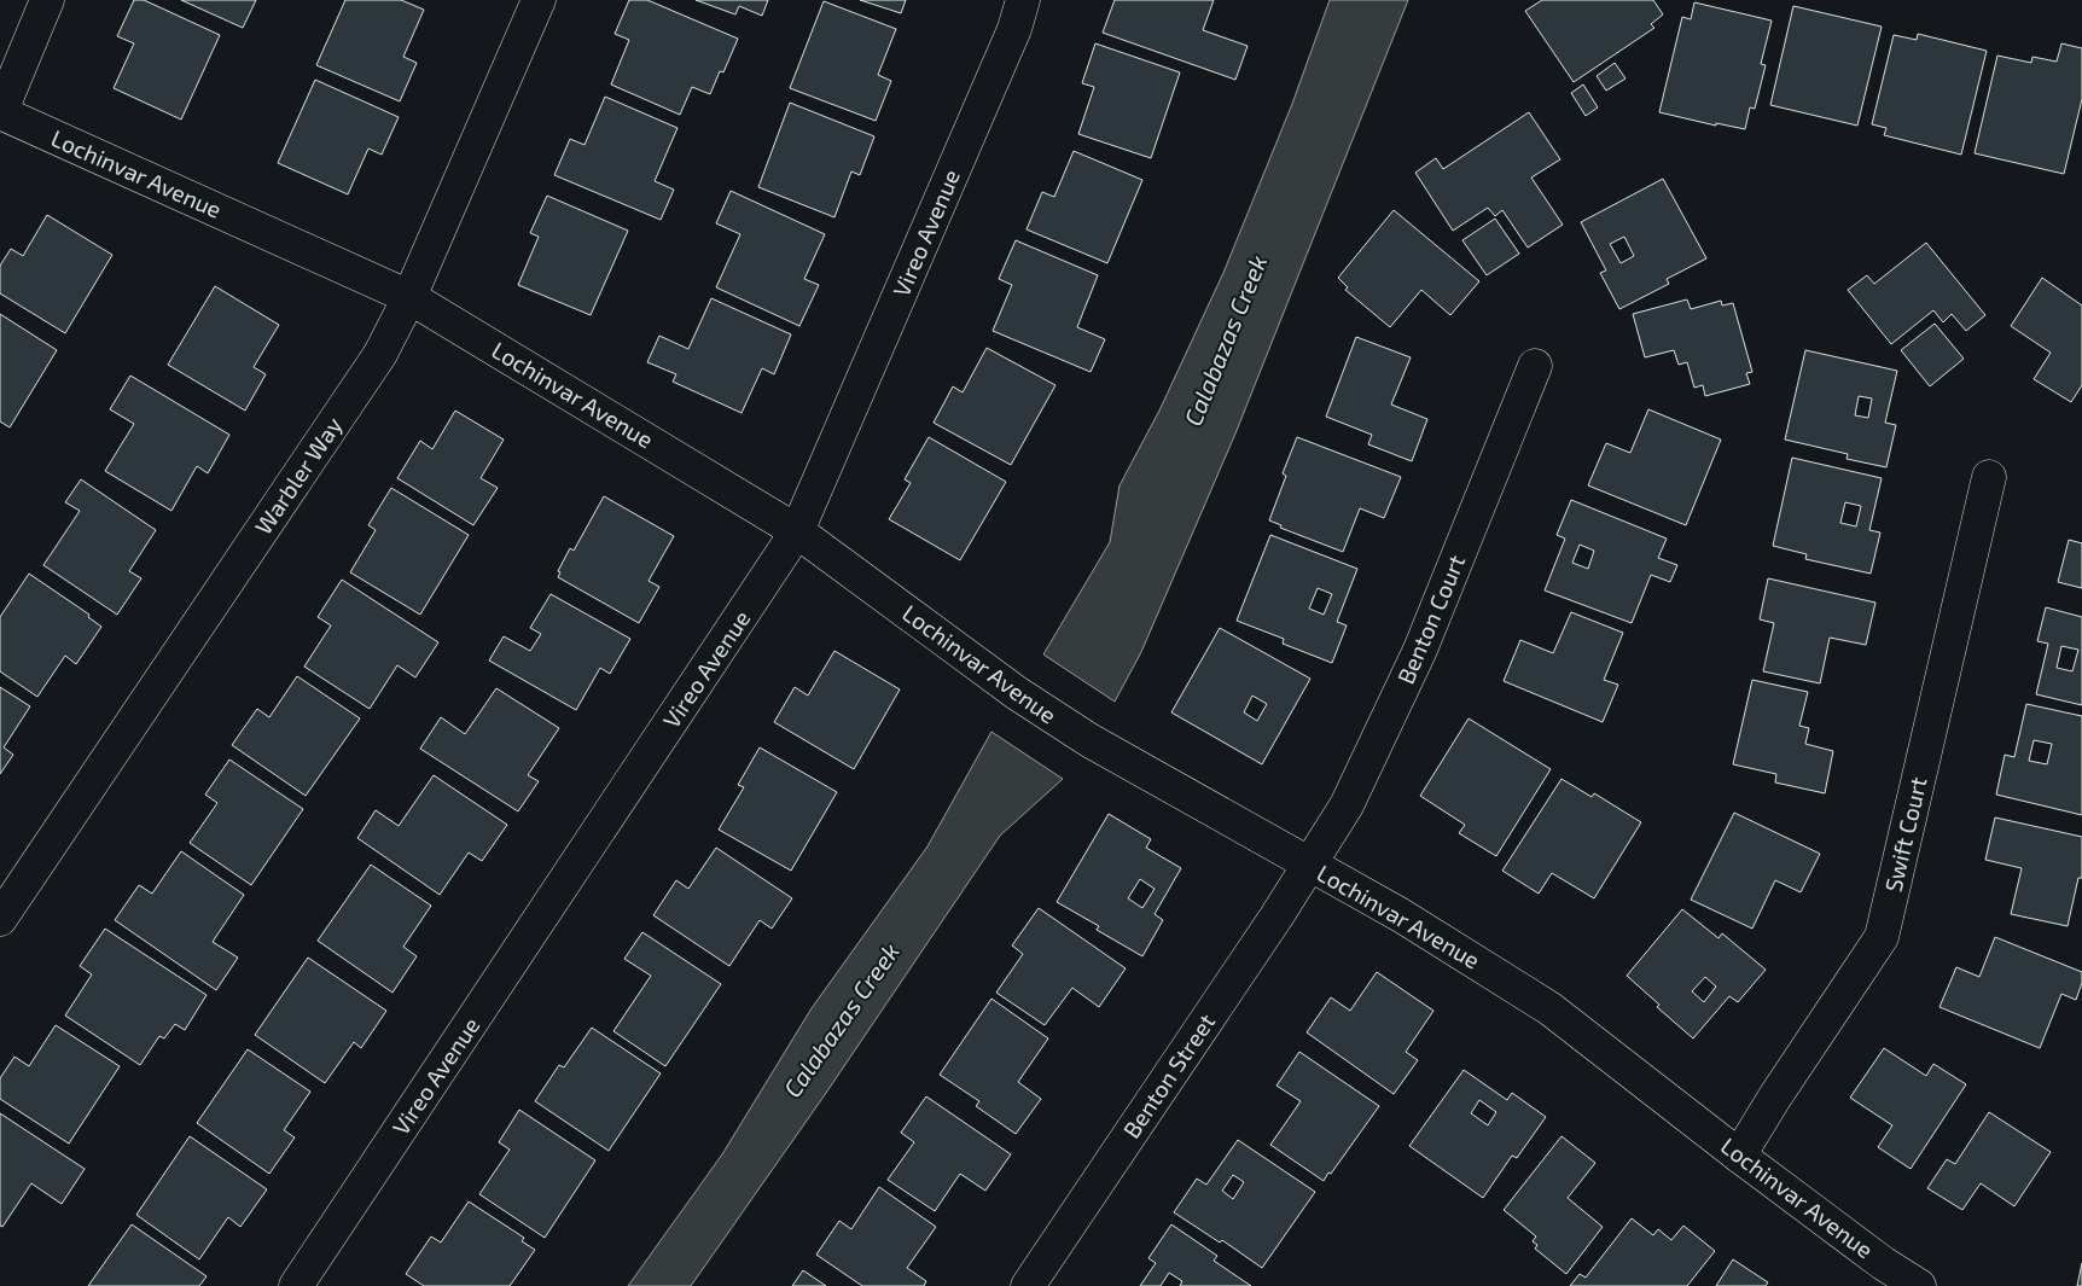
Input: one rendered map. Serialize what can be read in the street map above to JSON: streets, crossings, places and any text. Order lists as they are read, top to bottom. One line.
{"streets":{"street":["Lochinvar Avenue","Vireo Avenue","Warbler Way","Benton Court","Swift Court","Benton Street"]},"crossings":[["Lochinvar Avenue","Vireo Avenue"],["Lochinvar Avenue","Warbler Way"],["Lochinvar Avenue","Benton Court"],["Lochinvar Avenue","Swift Court"],["Lochinvar Avenue","Benton Street"],["Benton Court","Benton Street"]],"water":["Calabazas Creek"]}
